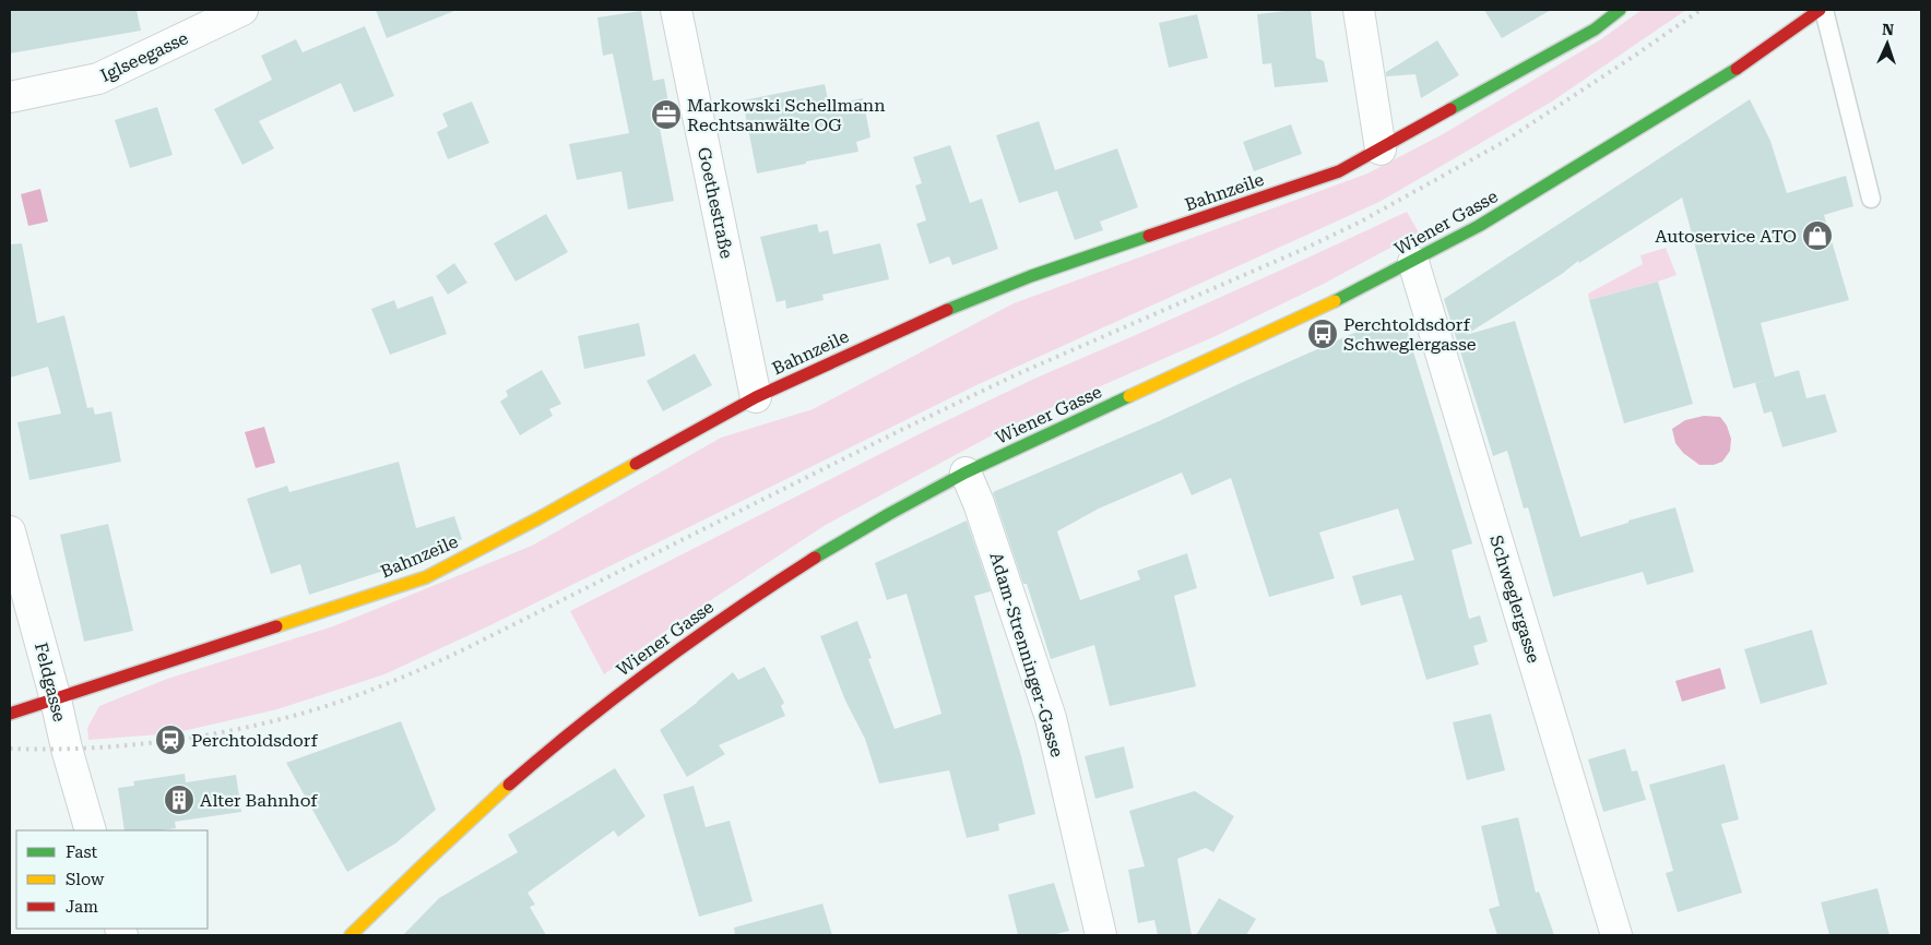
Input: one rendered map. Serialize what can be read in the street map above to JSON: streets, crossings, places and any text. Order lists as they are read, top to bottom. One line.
{"streets":{"street":["Iglseegasse","Bahnzeile","Goethestraße","Wiener Gasse","Schweglergasse","Adam-Strenninger-Gasse","Feldgasse"]},"crossings":[["Bahnzeile","Goethestraße"],["Bahnzeile","Feldgasse"],["Wiener Gasse","Schweglergasse"],["Wiener Gasse","Adam-Strenninger-Gasse"]],"places":{"office":["Markowski Schellmann Rechtsanwälte OG"],"shop":["Autoservice ATO"],"bus stop":["Perchtoldsdorf Schweglergasse"],"station":["Perchtoldsdorf"],"building":["Alter Bahnhof"]},"legend":["Fast","Slow","Jam"],"north":"top"}
